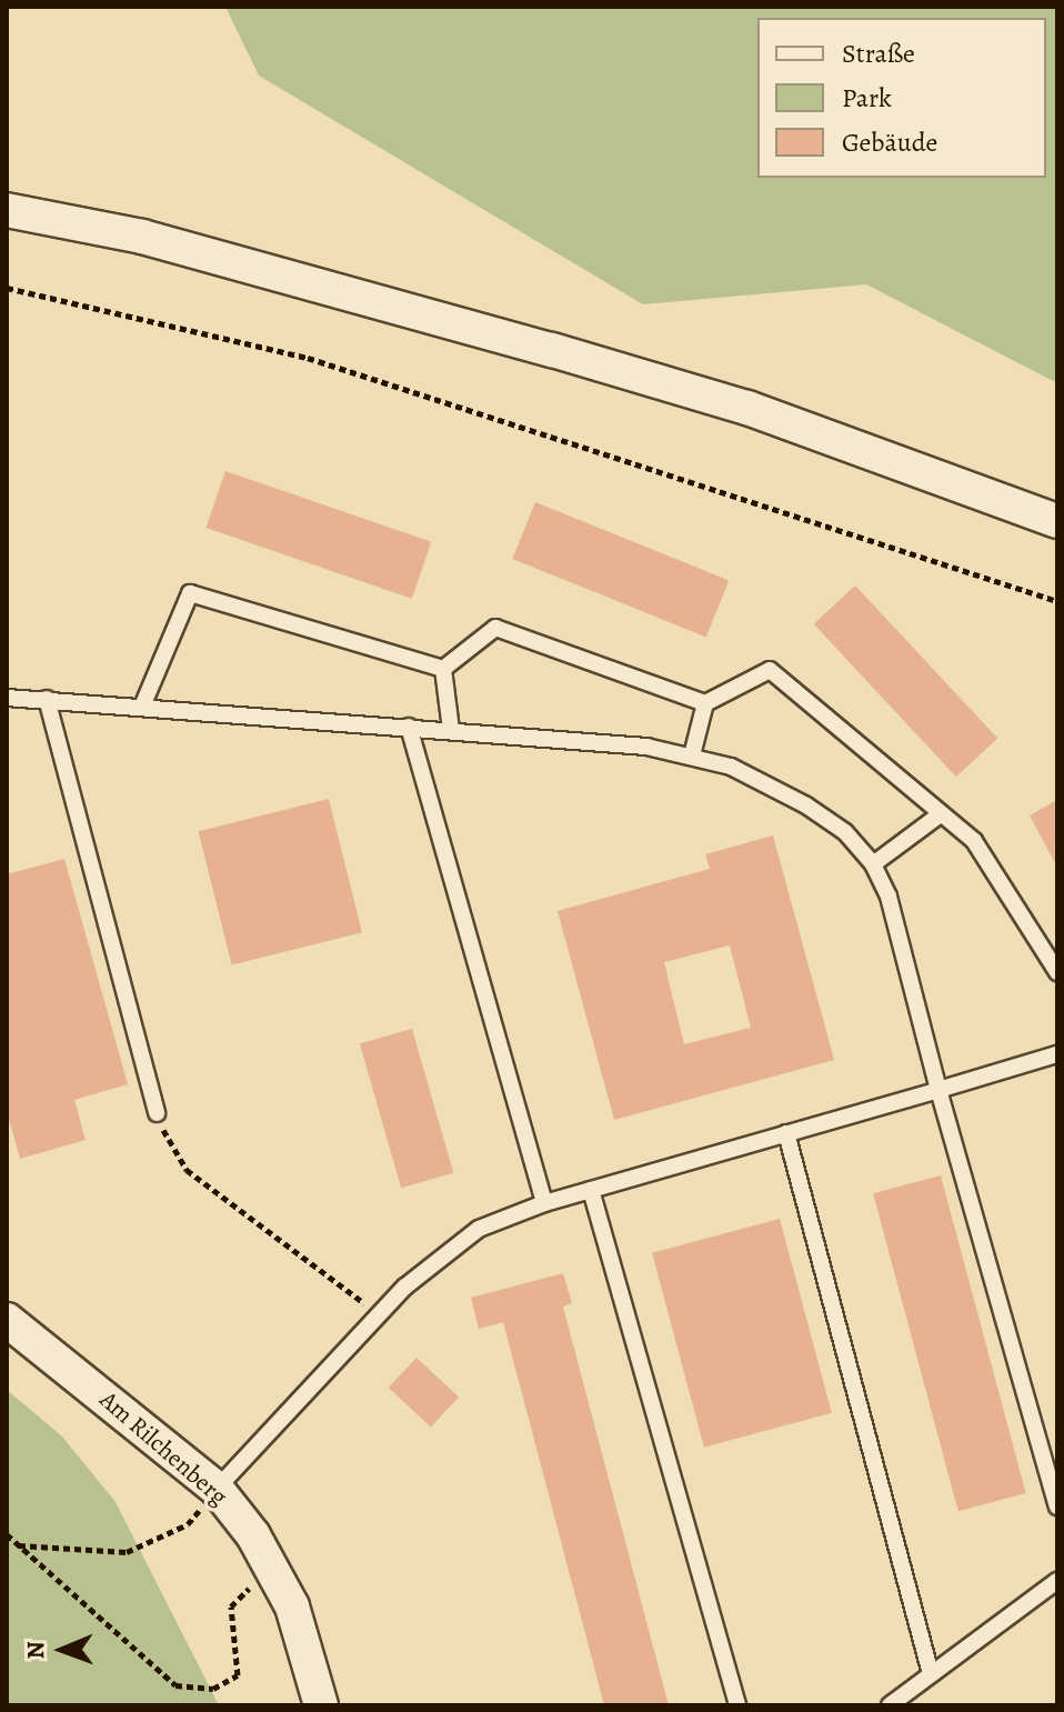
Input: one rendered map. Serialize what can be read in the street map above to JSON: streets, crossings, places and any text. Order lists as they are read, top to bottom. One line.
{"streets":{"street":["Am Rilchenberg"]},"legend":["Straße","Park","Gebäude"],"north":"left"}
